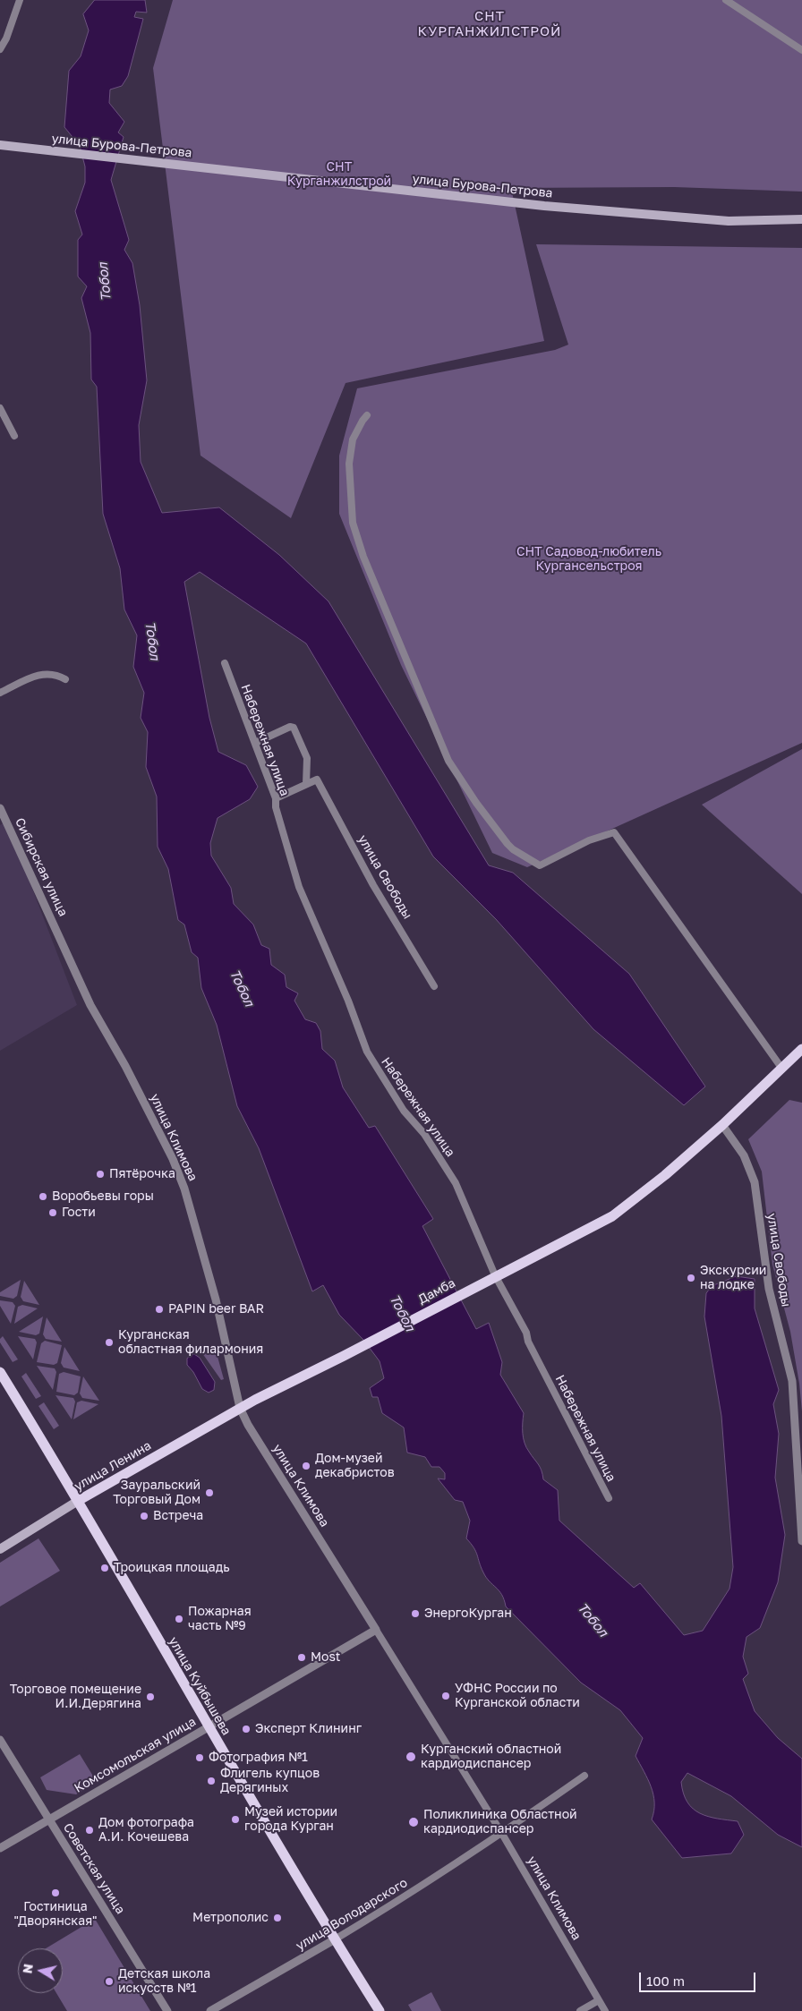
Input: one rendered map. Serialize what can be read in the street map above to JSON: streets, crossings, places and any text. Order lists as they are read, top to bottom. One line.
{"streets":{"main road":["улица Бурова-Петрова","Дамба","улица Ленина","улица Куйбышева"],"street":["Набережная улица","Сибирская улица","улица Свободы","улица Климова","Комсомольская улица","Советская улица","улица Володарского"]},"crossings":[["Набережная улица","Дамба"],["Сибирская улица","улица Климова"],["улица Свободы","Дамба"],["улица Климова","Дамба"],["улица Климова","улица Ленина"],["улица Климова","Комсомольская улица"],["улица Климова","улица Володарского"],["Дамба","улица Ленина"],["улица Ленина","улица Куйбышева"],["улица Куйбышева","Комсомольская улица"],["улица Куйбышева","улица Володарского"],["Комсомольская улица","Советская улица"]],"districts":["СНТ КУРГАНЖИЛСТРОЙ"],"water":["Тобол"],"parks":["СНТ Курганжилстрой","СНТ Садовод-любитель Кургансельстроя"],"places":["Пятёрочка","Воробьевы горы","Гости","Экскурсии на лодке","PAPIN beer BAR","Курганская областная филармония","Дом-музей декабристов","Зауральский Торговый Дом","Встреча","Троицкая площадь","ЭнергоКурган","Пожарная часть №9","Most","УФНС России по Курганской области","Торговое помещение И.И.Дерягина","Эксперт Клининг","Курганский областной кардиодиспансер","Фотография №1","Флигель купцов Дерягиных","Музей истории города Курган","Поликлиника Областной кардиодиспансер","Дом фотографа А.И. Кочешева","Гостиница \"Дворянская\"","Метрополис","Детская школа искусств №1"],"scale_bar":"100 m","north":"left"}
